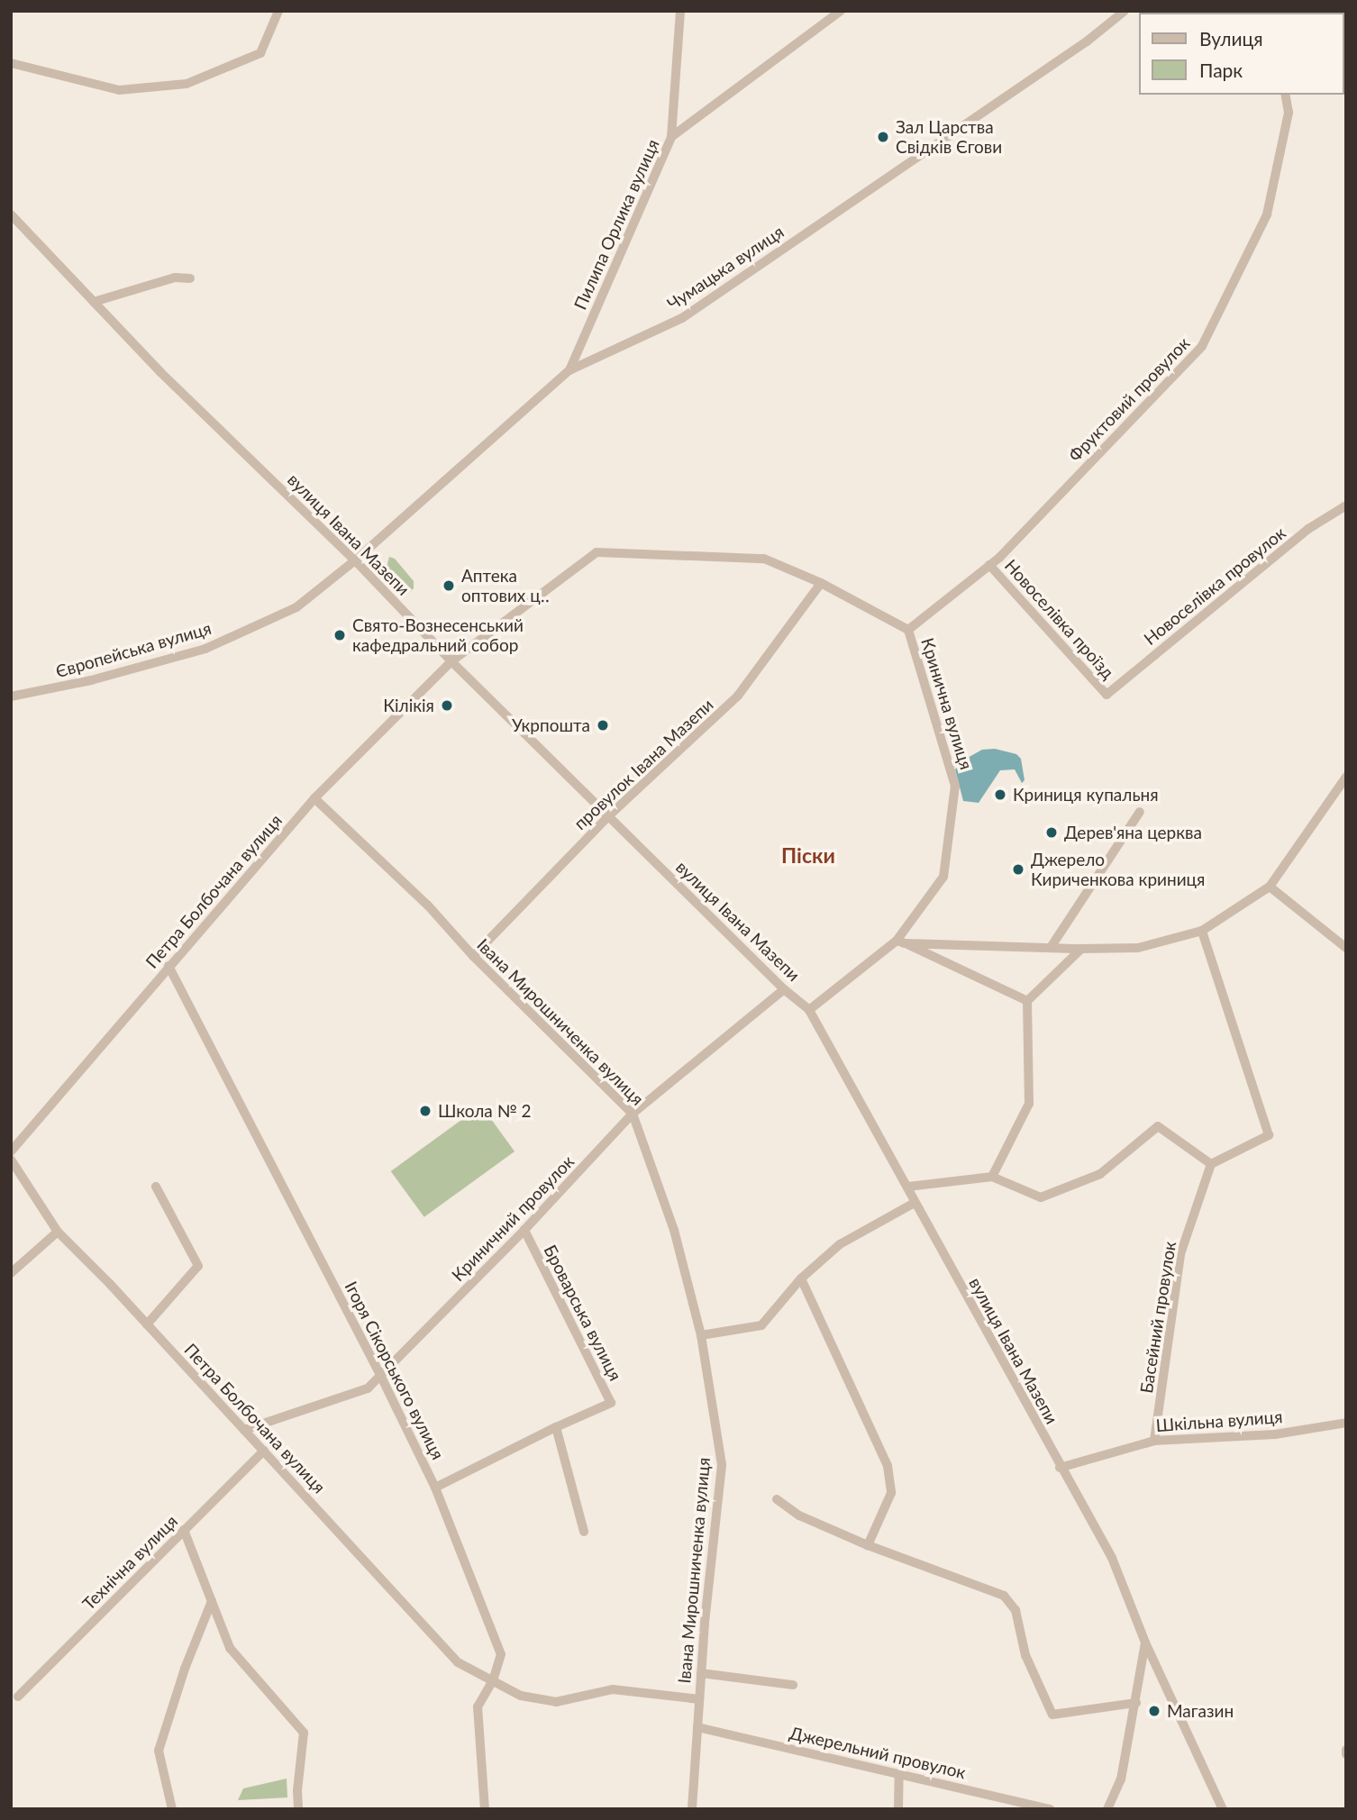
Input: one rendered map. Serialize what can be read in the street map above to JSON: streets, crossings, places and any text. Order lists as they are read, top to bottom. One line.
{"streets":{"street":["Пилипа Орлика вулиця","Чумацька вулиця","Фруктовий провулок","вулиця Івана Мазепи","Новоселівка провулок","Новоселівка проїзд","Європейська вулиця","Кринична вулиця","провулок Івана Мазепи","Петра Болбочана вулиця","Івана Мирошниченка вулиця","Криничний провулок","Броварська вулиця","Басейний провулок","Ігоря Сікорського вулиця","Шкільна вулиця","Технічна вулиця","Джерельний провулок"]},"crossings":[["Пилипа Орлика вулиця","Чумацька вулиця"],["Чумацька вулиця","вулиця Івана Мазепи"],["Чумацька вулиця","Європейська вулиця"],["Фруктовий провулок","Новоселівка проїзд"],["Фруктовий провулок","Кринична вулиця"],["вулиця Івана Мазепи","Європейська вулиця"],["вулиця Івана Мазепи","Кринична вулиця"],["вулиця Івана Мазепи","провулок Івана Мазепи"],["вулиця Івана Мазепи","Петра Болбочана вулиця"],["вулиця Івана Мазепи","Криничний провулок"],["вулиця Івана Мазепи","Шкільна вулиця"],["Новоселівка провулок","Новоселівка проїзд"],["Кринична вулиця","провулок Івана Мазепи"],["Кринична вулиця","Петра Болбочана вулиця"],["провулок Івана Мазепи","Івана Мирошниченка вулиця"],["Петра Болбочана вулиця","Івана Мирошниченка вулиця"],["Петра Болбочана вулиця","Криничний провулок"],["Петра Болбочана вулиця","Ігоря Сікорського вулиця"],["Петра Болбочана вулиця","Технічна вулиця"],["Івана Мирошниченка вулиця","Криничний провулок"],["Івана Мирошниченка вулиця","Джерельний провулок"],["Криничний провулок","Броварська вулиця"],["Криничний провулок","Ігоря Сікорського вулиця"],["Броварська вулиця","Ігоря Сікорського вулиця"],["Басейний провулок","Шкільна вулиця"]],"districts":["Піски"],"places":["Зал Царства Свідків Єгови","Аптека оптових ц‥","Свято-Вознесенський кафедральний собор","Кілікія","Укрпошта","Криниця купальня","Дерев'яна церква","Джерело Кириченкова криниця","Школа № 2","Магазин"],"legend":["Вулиця","Парк"]}
